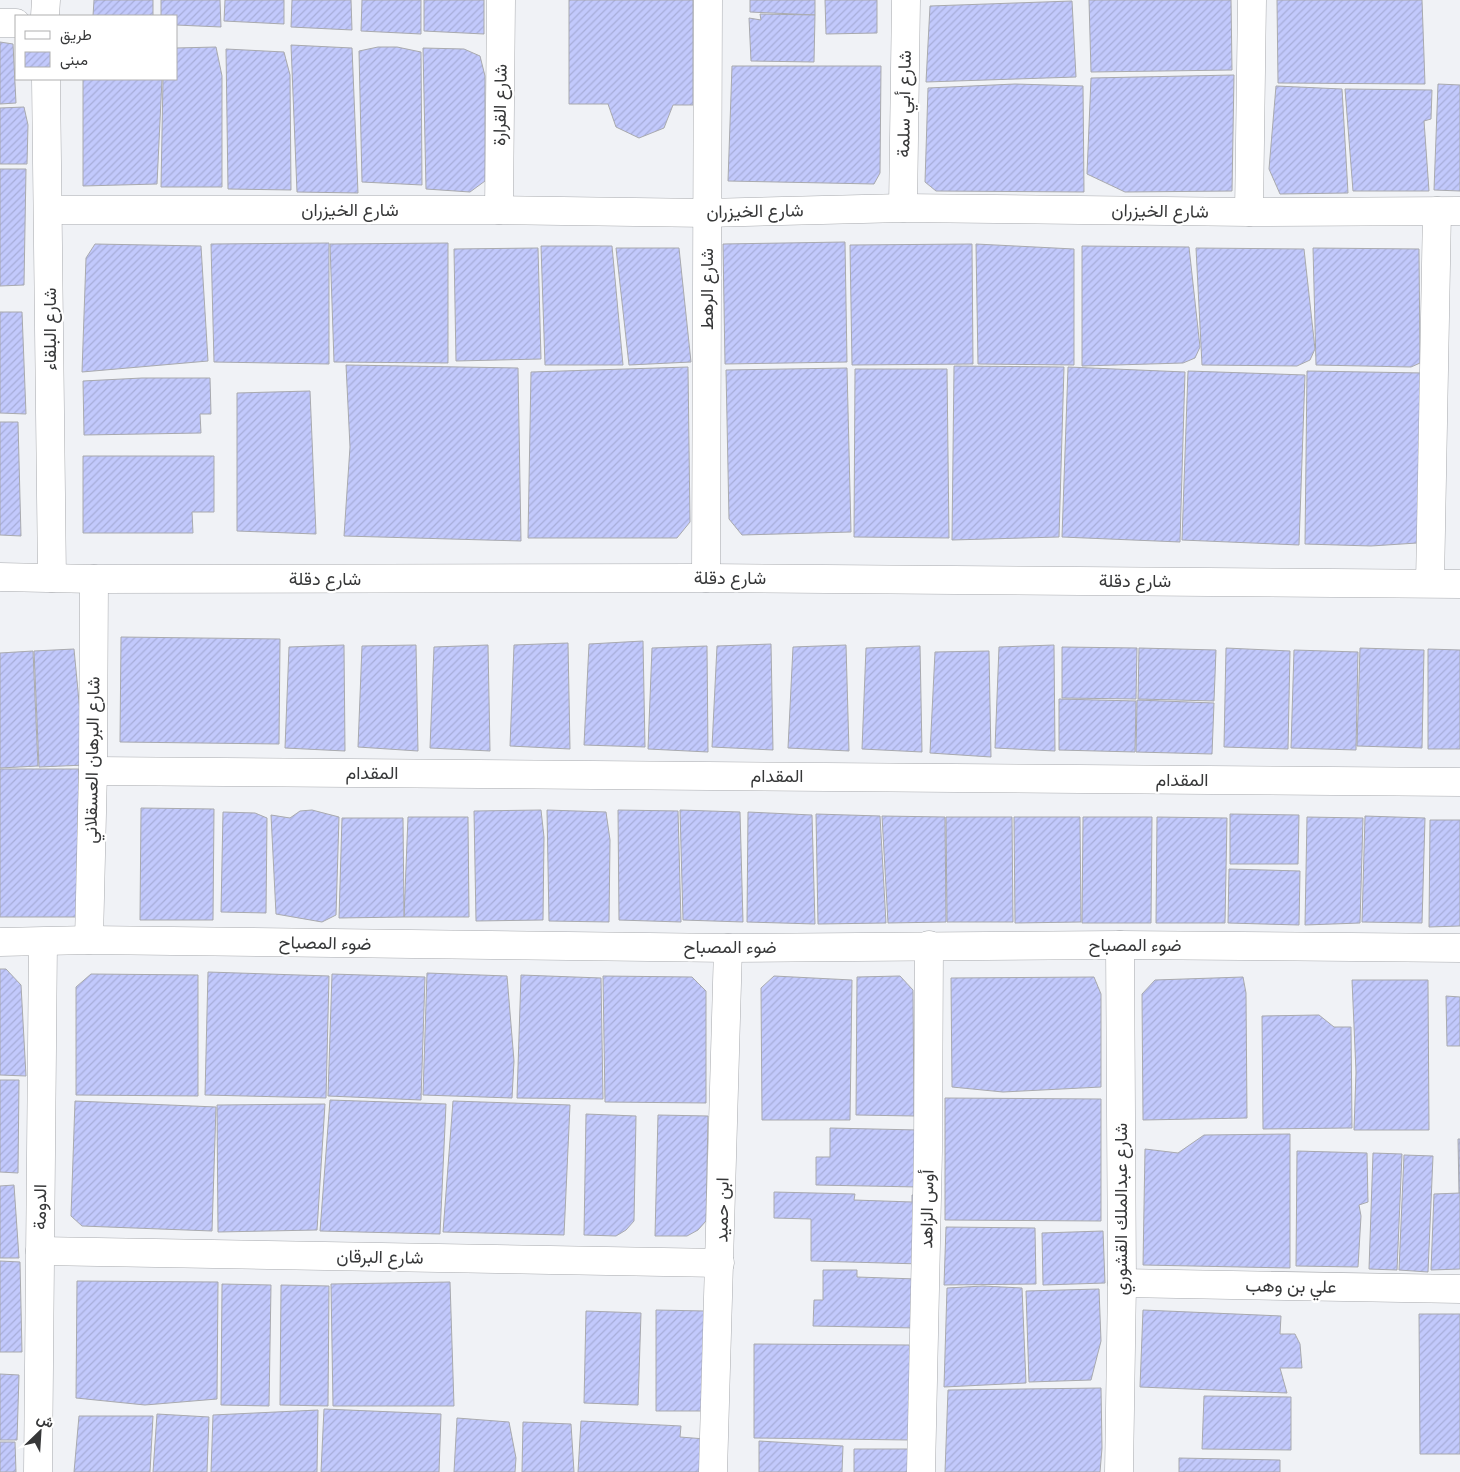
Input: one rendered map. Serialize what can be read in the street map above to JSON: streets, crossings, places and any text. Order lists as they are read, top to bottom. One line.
{"streets":{"street":["شارع أبي سلمة","شارع القرارة","شارع الخيزران","شارع الرهط","شارع البلقاء","شارع دقلة","شارع البرهان العسقلاني","المقدام","ضوء المصباح","الدومة","أوس الزاهد","شارع عبدالملك القشوري","ابن حميد","شارع البرقان","علي بن وهب"]},"crossings":[["شارع أبي سلمة","شارع الخيزران"],["شارع القرارة","شارع الخيزران"],["شارع الخيزران","شارع الرهط"],["شارع الخيزران","شارع البلقاء"],["شارع الرهط","شارع دقلة"],["شارع البلقاء","شارع دقلة"],["شارع دقلة","شارع البرهان العسقلاني"],["شارع البرهان العسقلاني","المقدام"],["شارع البرهان العسقلاني","ضوء المصباح"],["ضوء المصباح","الدومة"],["ضوء المصباح","أوس الزاهد"],["ضوء المصباح","شارع عبدالملك القشوري"],["ضوء المصباح","ابن حميد"],["الدومة","شارع البرقان"],["شارع عبدالملك القشوري","علي بن وهب"],["ابن حميد","شارع البرقان"]],"legend":["طريق","مبنى"],"north":"top right"}
